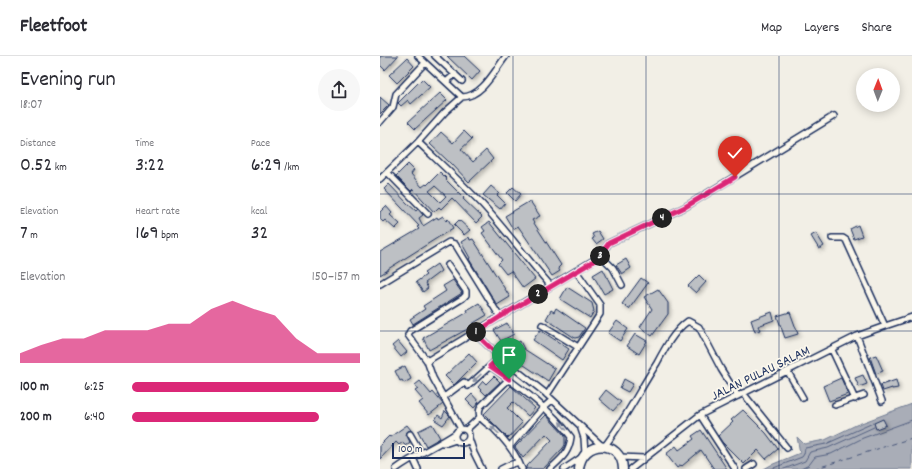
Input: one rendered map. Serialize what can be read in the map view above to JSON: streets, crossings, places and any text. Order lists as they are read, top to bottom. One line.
{"streets":{"street":["JALAN PULAU SALAM"]},"scale_bar":"100 m","north":"top","page":{"header":"Fleetfoot","nav":["Map","Layers","Share"],"heading":["Evening run","18:07"],"stats":[["Distance","0.52 km"],["Time","3:22"],["Pace","6:29 /km"],["Elevation","7 m"],["Heart rate","169 bpm"],["kcal","32"]],"pins":["4","3","2","1"],"chart":["Elevation","150–157 m"],"list":[{"name":"100 m","note":"6:25"},{"name":"200 m","note":"6:40"}],"scale":"100 m"}}
